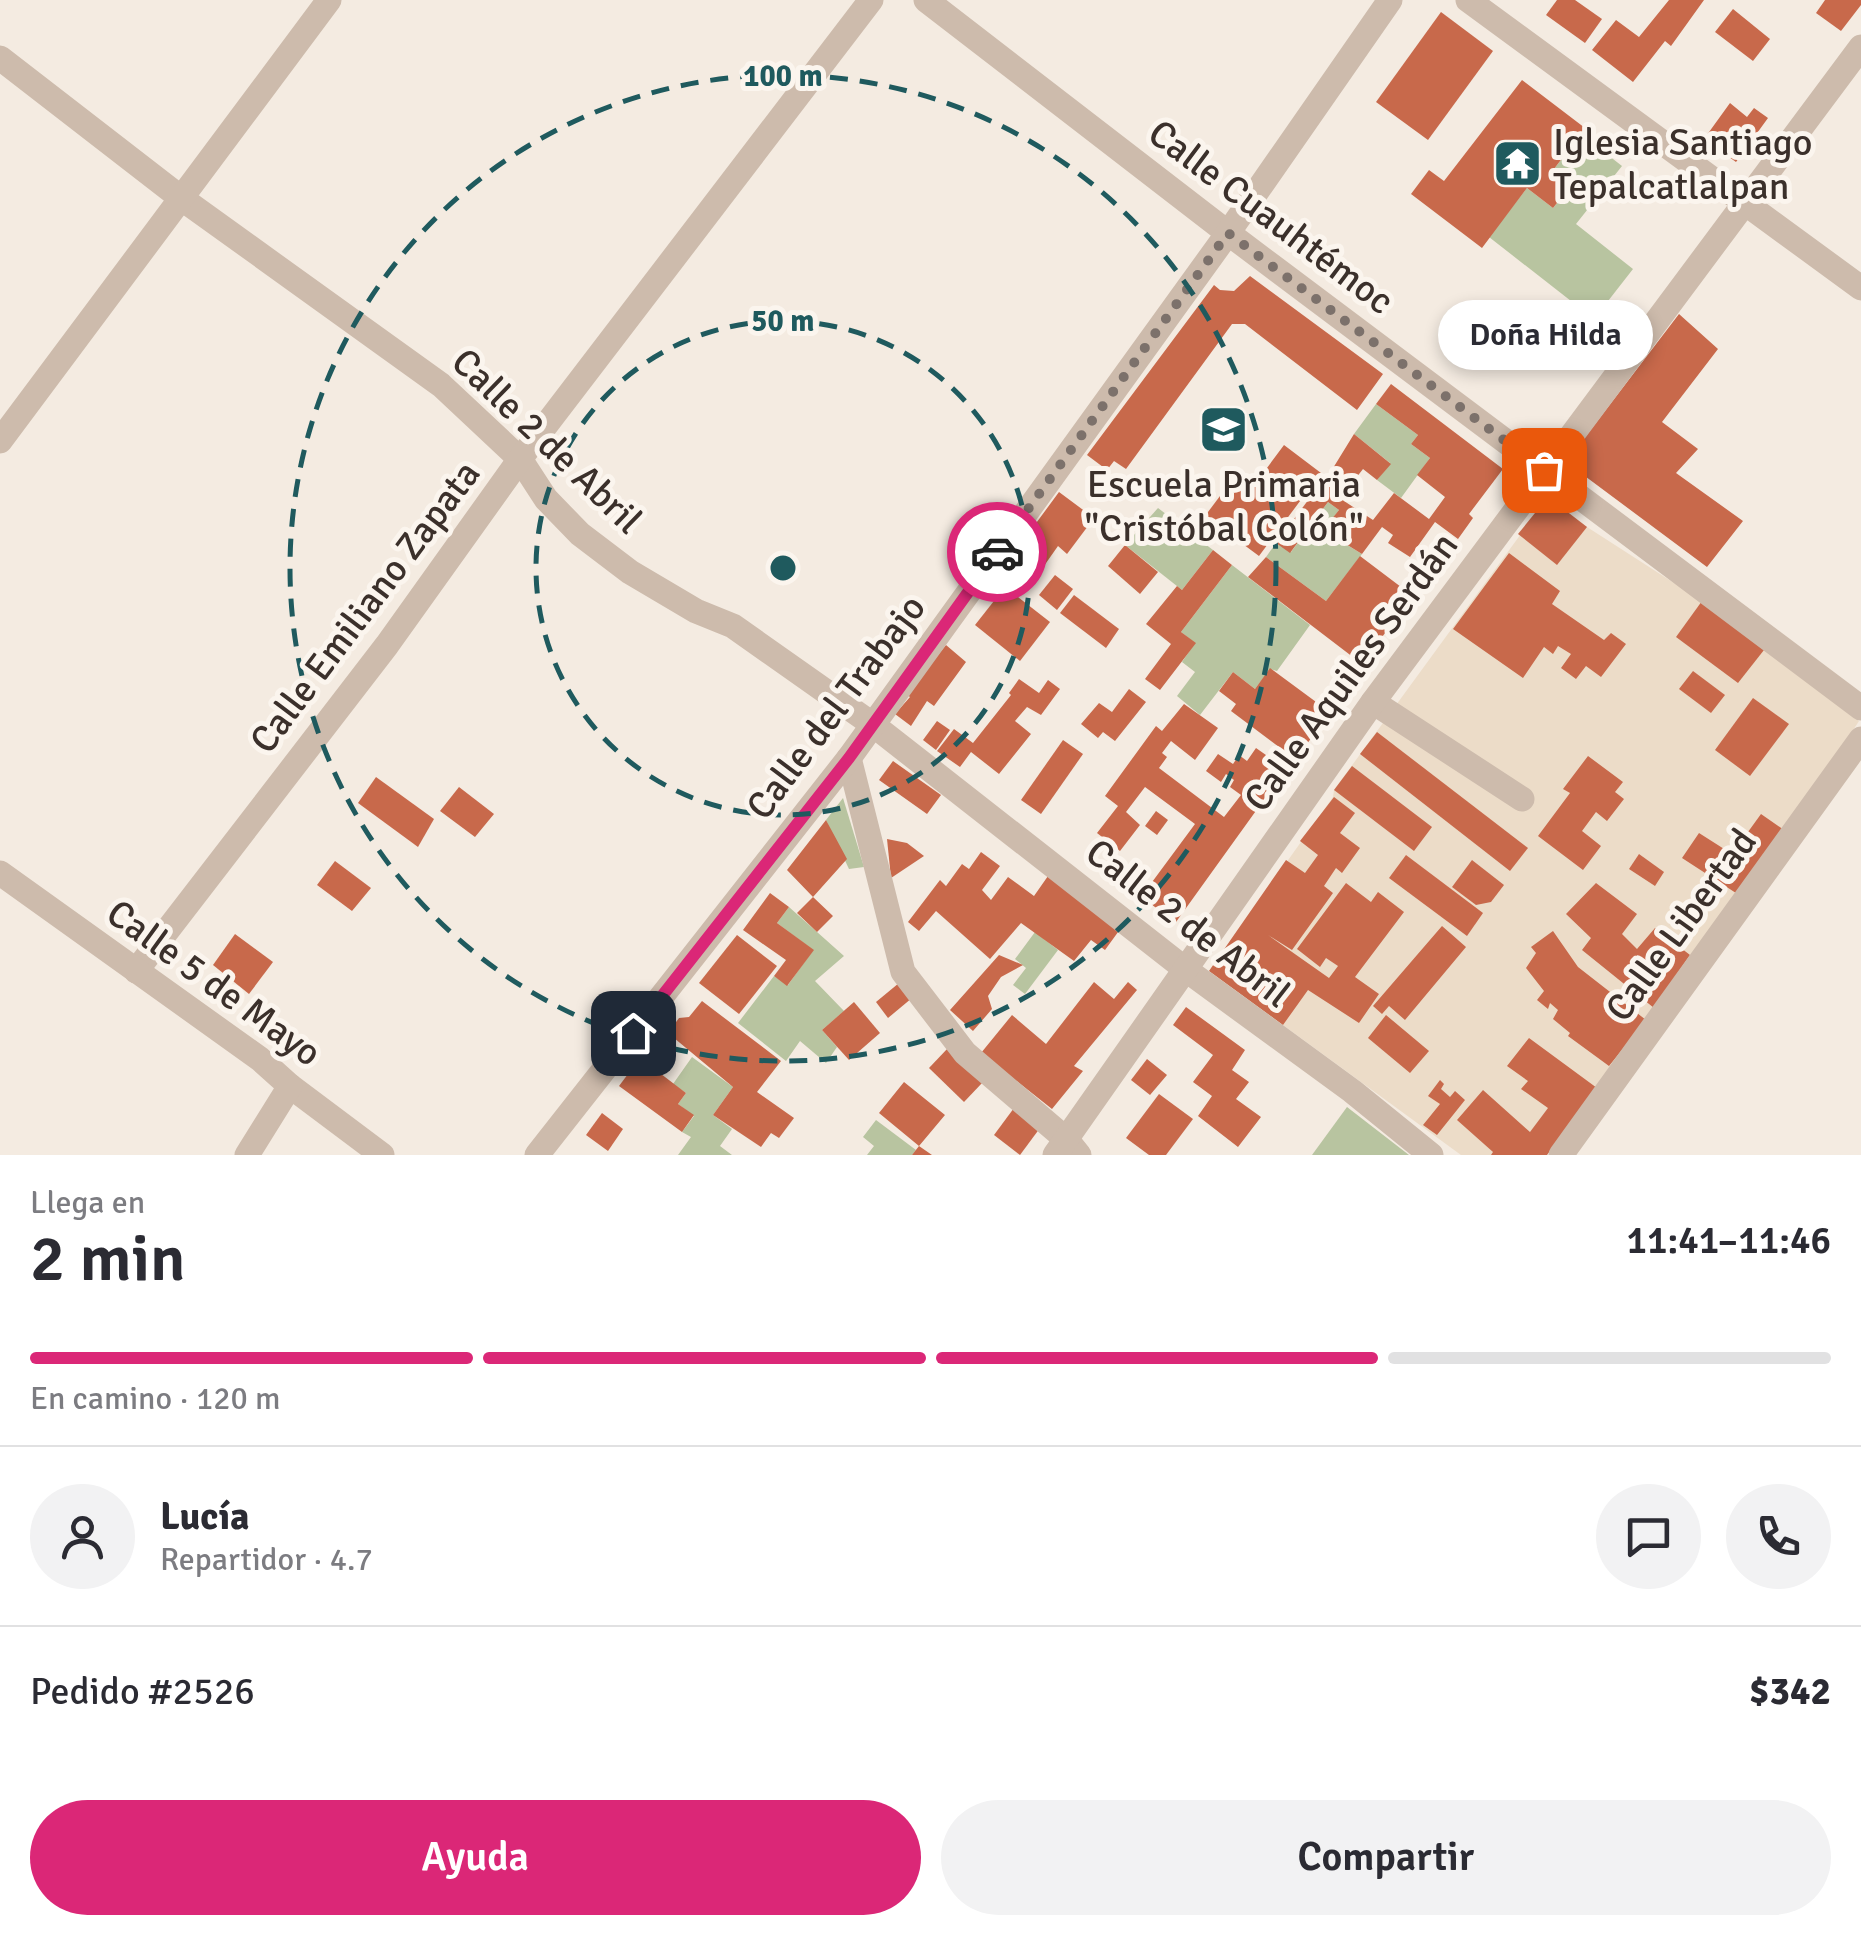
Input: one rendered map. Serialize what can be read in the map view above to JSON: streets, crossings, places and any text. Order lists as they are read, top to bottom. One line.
{"streets":{"street":["Calle Cuauhtémoc","Calle 2 de Abril","Calle Emiliano Zapata","Calle Aquiles Serdán","Calle del Trabajo","Calle Libertad","Calle 5 de Mayo"]},"crossings":[["Calle Cuauhtémoc","Calle Aquiles Serdán"],["Calle Cuauhtémoc","Calle del Trabajo"],["Calle 2 de Abril","Calle Emiliano Zapata"],["Calle 2 de Abril","Calle Aquiles Serdán"],["Calle 2 de Abril","Calle del Trabajo"],["Calle Emiliano Zapata","Calle 5 de Mayo"]],"places":{"temple":["Iglesia Santiago Tepalcatlalpan"],"school or university":["Escuela Primaria \"Cristóbal Colón\""],"other":["Doña Hilda"]},"page":{"bubble":"Doña Hilda","heading":["2 min","Llega en","11:41–11:46"],"panel":["Lucía","Repartidor · 4.7","Pedido #2526","$342"],"bar":"En camino · 120 m","buttons":["Ayuda","Compartir"]},"rings":["100 m","50 m"]}
